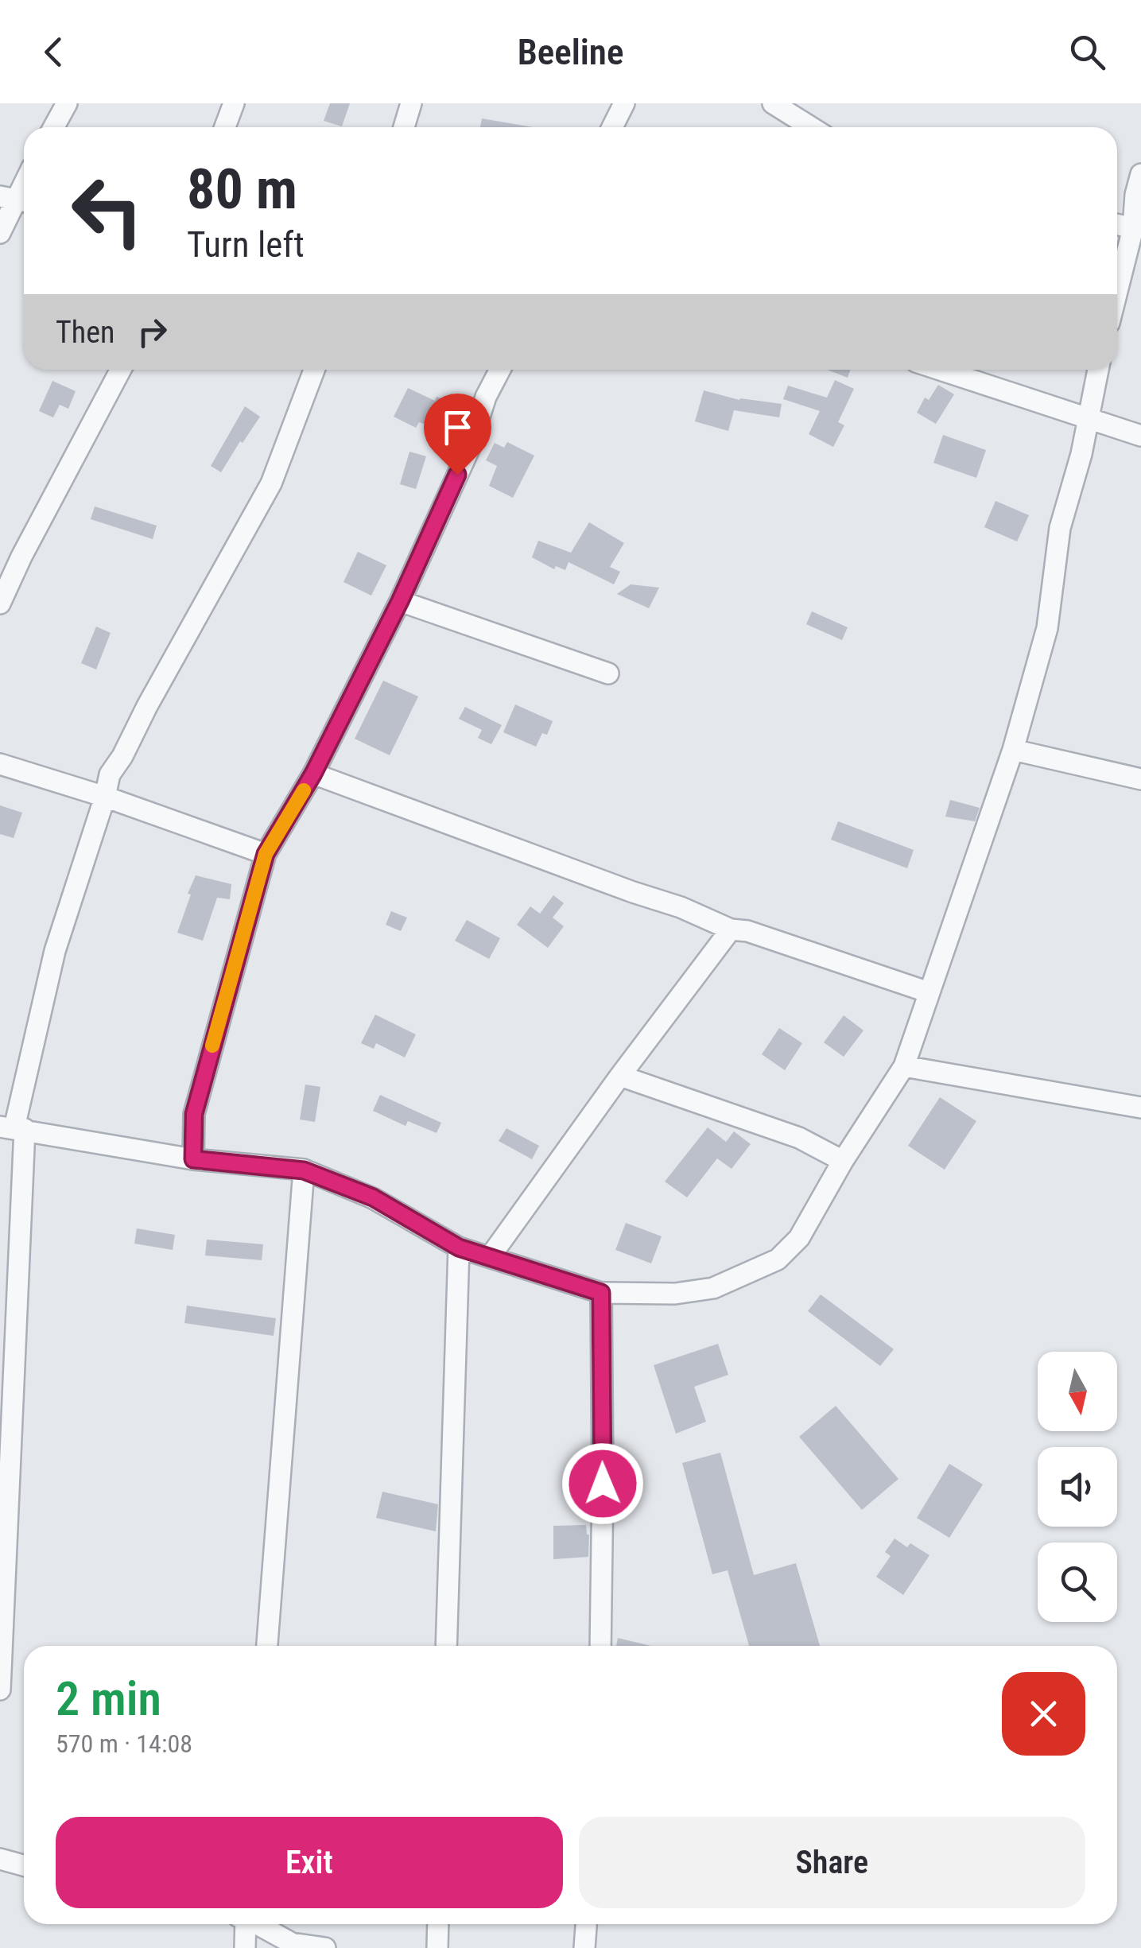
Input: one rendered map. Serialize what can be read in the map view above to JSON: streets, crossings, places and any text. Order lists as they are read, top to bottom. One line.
{"north":"bottom","page":{"header":"Beeline","turn":["80 m","Turn left"],"then":"Then","heading":["2 min","570 m · 14:08"],"buttons":["Exit","Share"]}}
